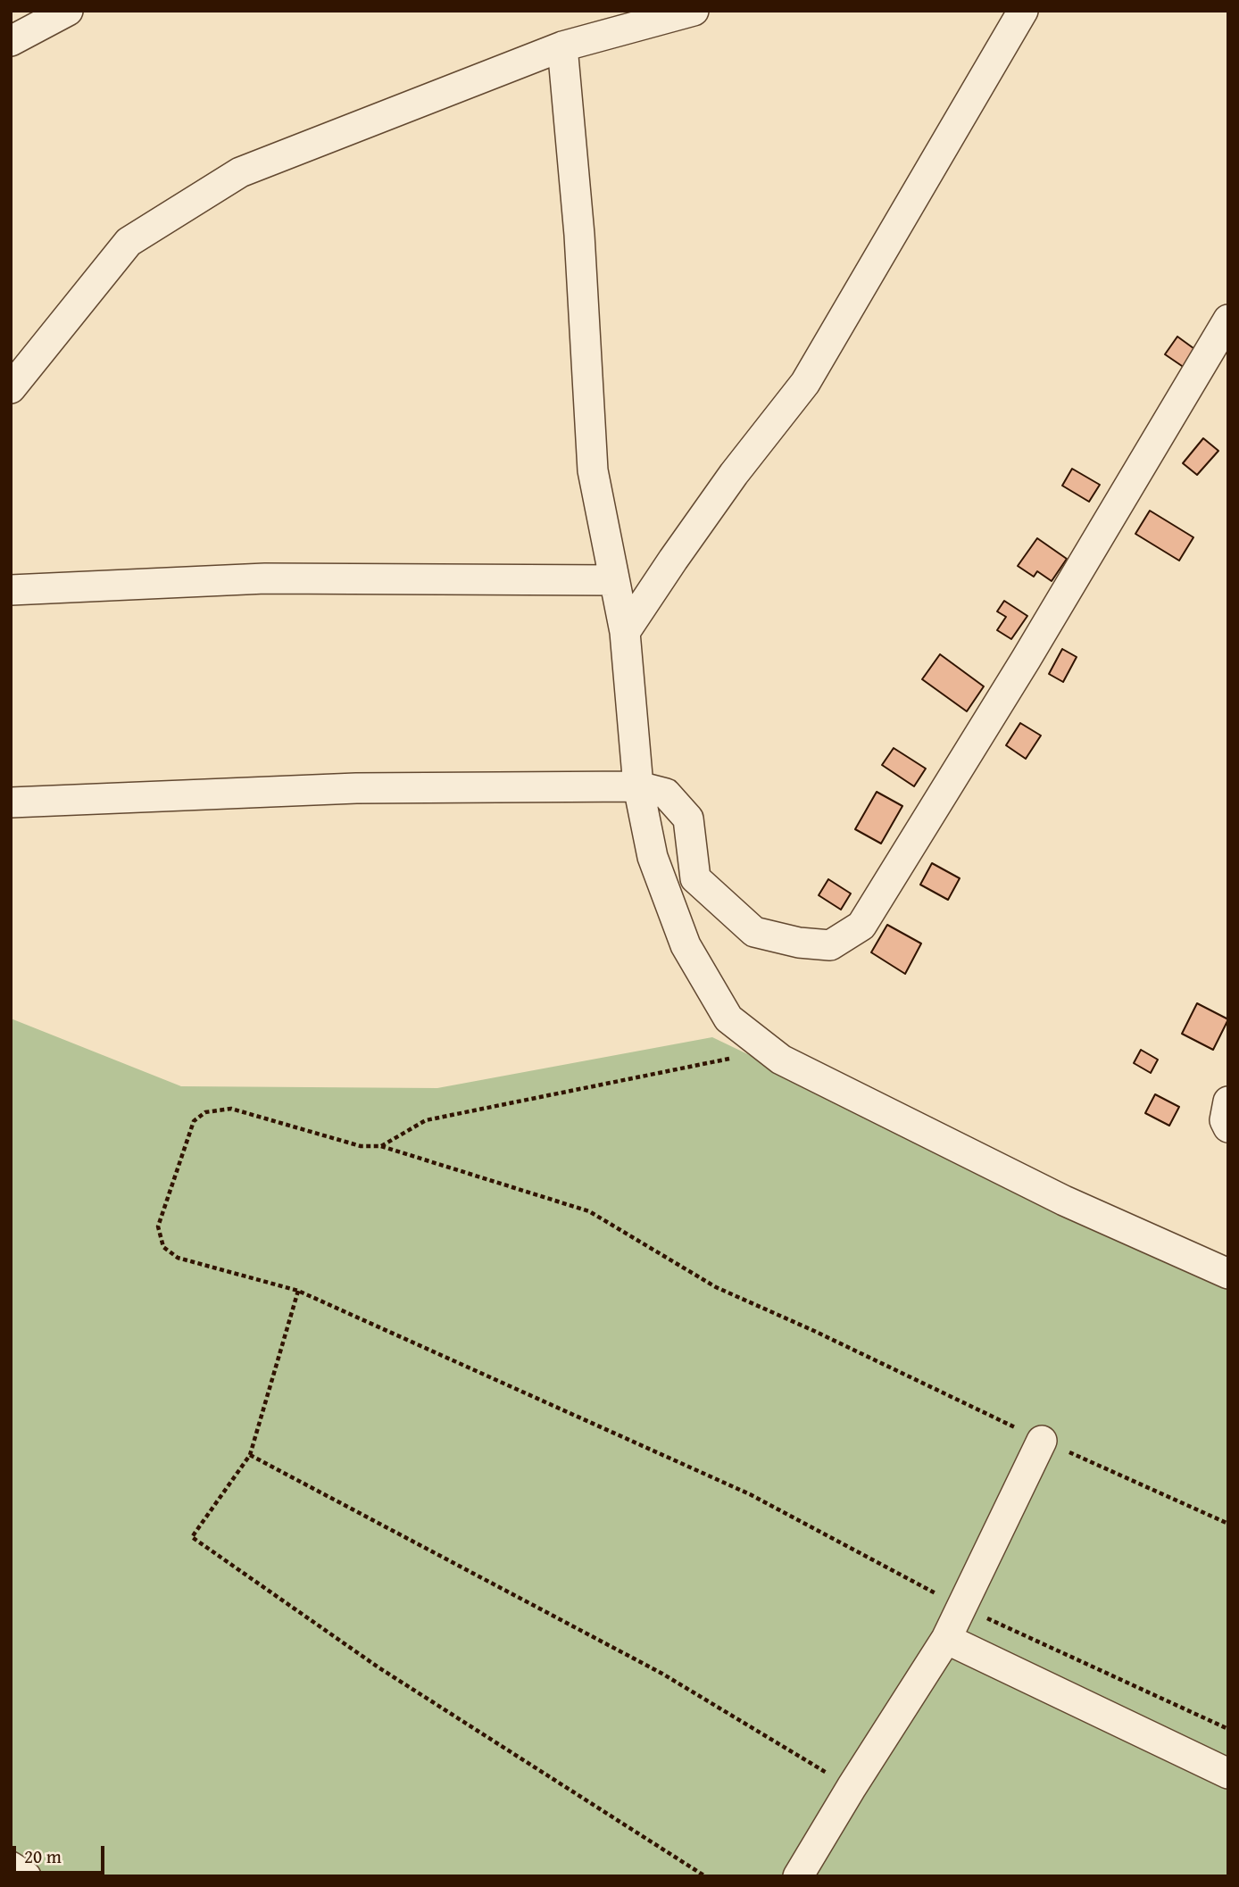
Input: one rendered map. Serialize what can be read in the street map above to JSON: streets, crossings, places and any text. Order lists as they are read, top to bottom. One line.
{"scale_bar":"20 m"}
